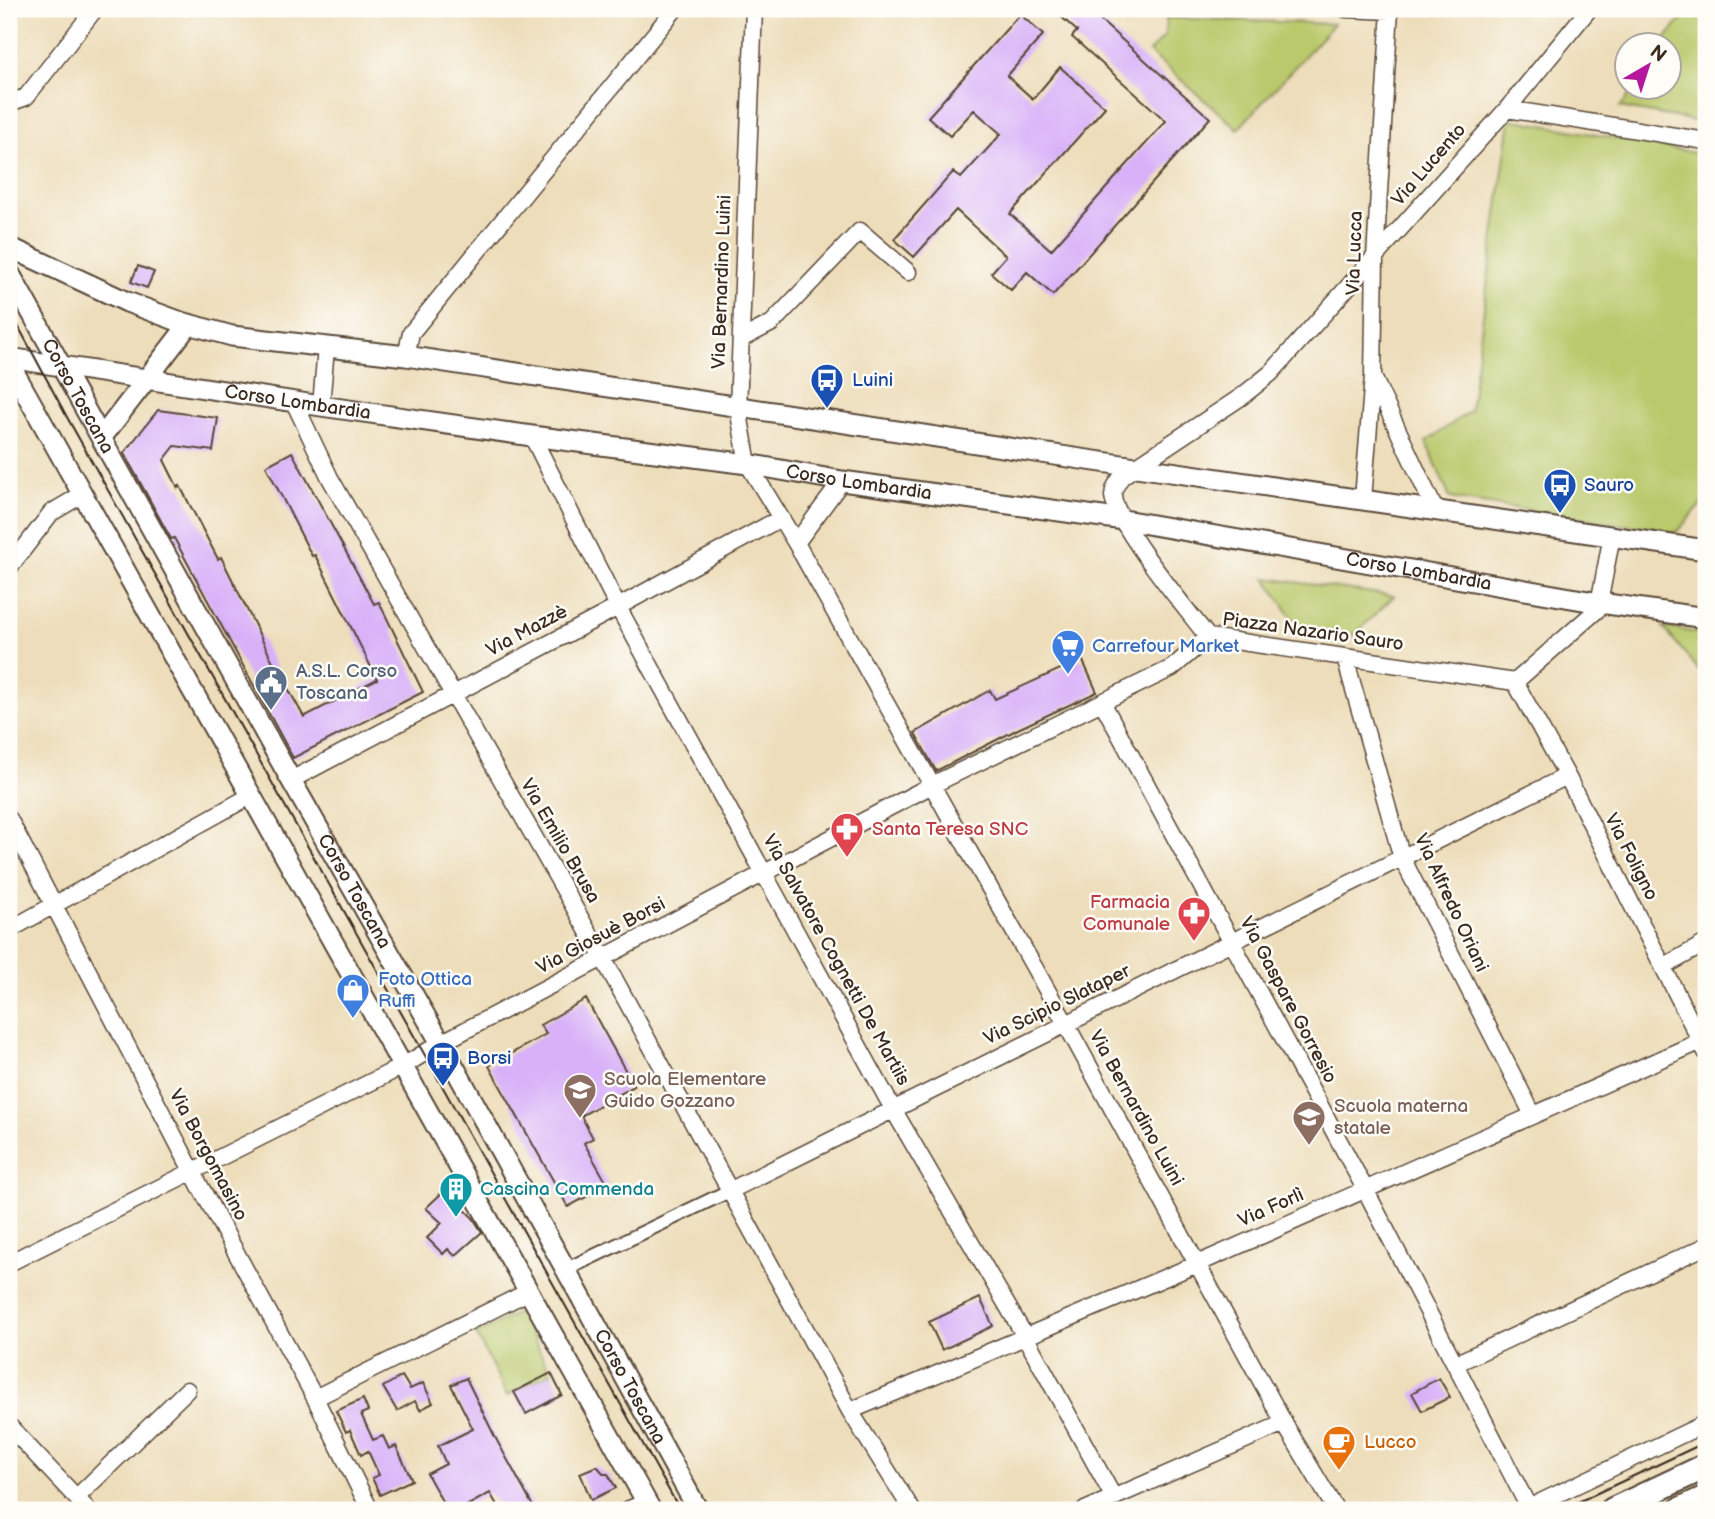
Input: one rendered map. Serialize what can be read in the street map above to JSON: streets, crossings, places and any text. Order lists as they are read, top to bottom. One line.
{"streets":{"street":["Via Lucento","Via Lucca","Via Bernardino Luini","Corso Toscana","Corso Lombardia","Via Mazzè","Piazza Nazario Sauro","Via Emilio Brusa","Via Foligno","Via Alfredo Oriani","Via Giosuè Borsi","Via Salvatore Cognetti De Martiis","Via Gaspare Gorresio","Via Scipio Slataper","Via Borgomasino","Via Forlì"]},"crossings":[["Via Lucento","Via Lucca"],["Via Lucento","Piazza Nazario Sauro"],["Via Bernardino Luini","Corso Lombardia"],["Via Bernardino Luini","Via Mazzè"],["Via Bernardino Luini","Via Giosuè Borsi"],["Via Bernardino Luini","Via Scipio Slataper"],["Via Bernardino Luini","Via Forlì"],["Corso Toscana","Corso Lombardia"],["Corso Toscana","Via Mazzè"],["Corso Toscana","Via Giosuè Borsi"],["Corso Toscana","Via Scipio Slataper"],["Corso Lombardia","Piazza Nazario Sauro"],["Corso Lombardia","Via Emilio Brusa"],["Corso Lombardia","Via Salvatore Cognetti De Martiis"],["Via Mazzè","Via Emilio Brusa"],["Via Mazzè","Via Salvatore Cognetti De Martiis"],["Piazza Nazario Sauro","Via Foligno"],["Piazza Nazario Sauro","Via Alfredo Oriani"],["Piazza Nazario Sauro","Via Giosuè Borsi"],["Via Emilio Brusa","Via Giosuè Borsi"],["Via Emilio Brusa","Via Scipio Slataper"],["Via Emilio Brusa","Via Forlì"],["Via Foligno","Via Scipio Slataper"],["Via Foligno","Via Forlì"],["Via Alfredo Oriani","Via Scipio Slataper"],["Via Alfredo Oriani","Via Forlì"],["Via Giosuè Borsi","Via Salvatore Cognetti De Martiis"],["Via Giosuè Borsi","Via Gaspare Gorresio"],["Via Giosuè Borsi","Via Borgomasino"],["Via Salvatore Cognetti De Martiis","Via Scipio Slataper"],["Via Salvatore Cognetti De Martiis","Via Forlì"],["Via Gaspare Gorresio","Via Scipio Slataper"],["Via Gaspare Gorresio","Via Forlì"]],"places":{"bus stop":["Luini","Sauro","Borsi"],"supermarket":["Carrefour Market"],"public building":["A.S.L. Corso Toscana"],"pharmacy":["Santa Teresa SNC","Farmacia Comunale"],"shop":["Foto Ottica Ruffi"],"school or university":["Scuola Elementare Guido Gozzano","Scuola materna statale"],"building":["Cascina Commenda"],"cafe":["Lucco"]},"north":"top right"}
